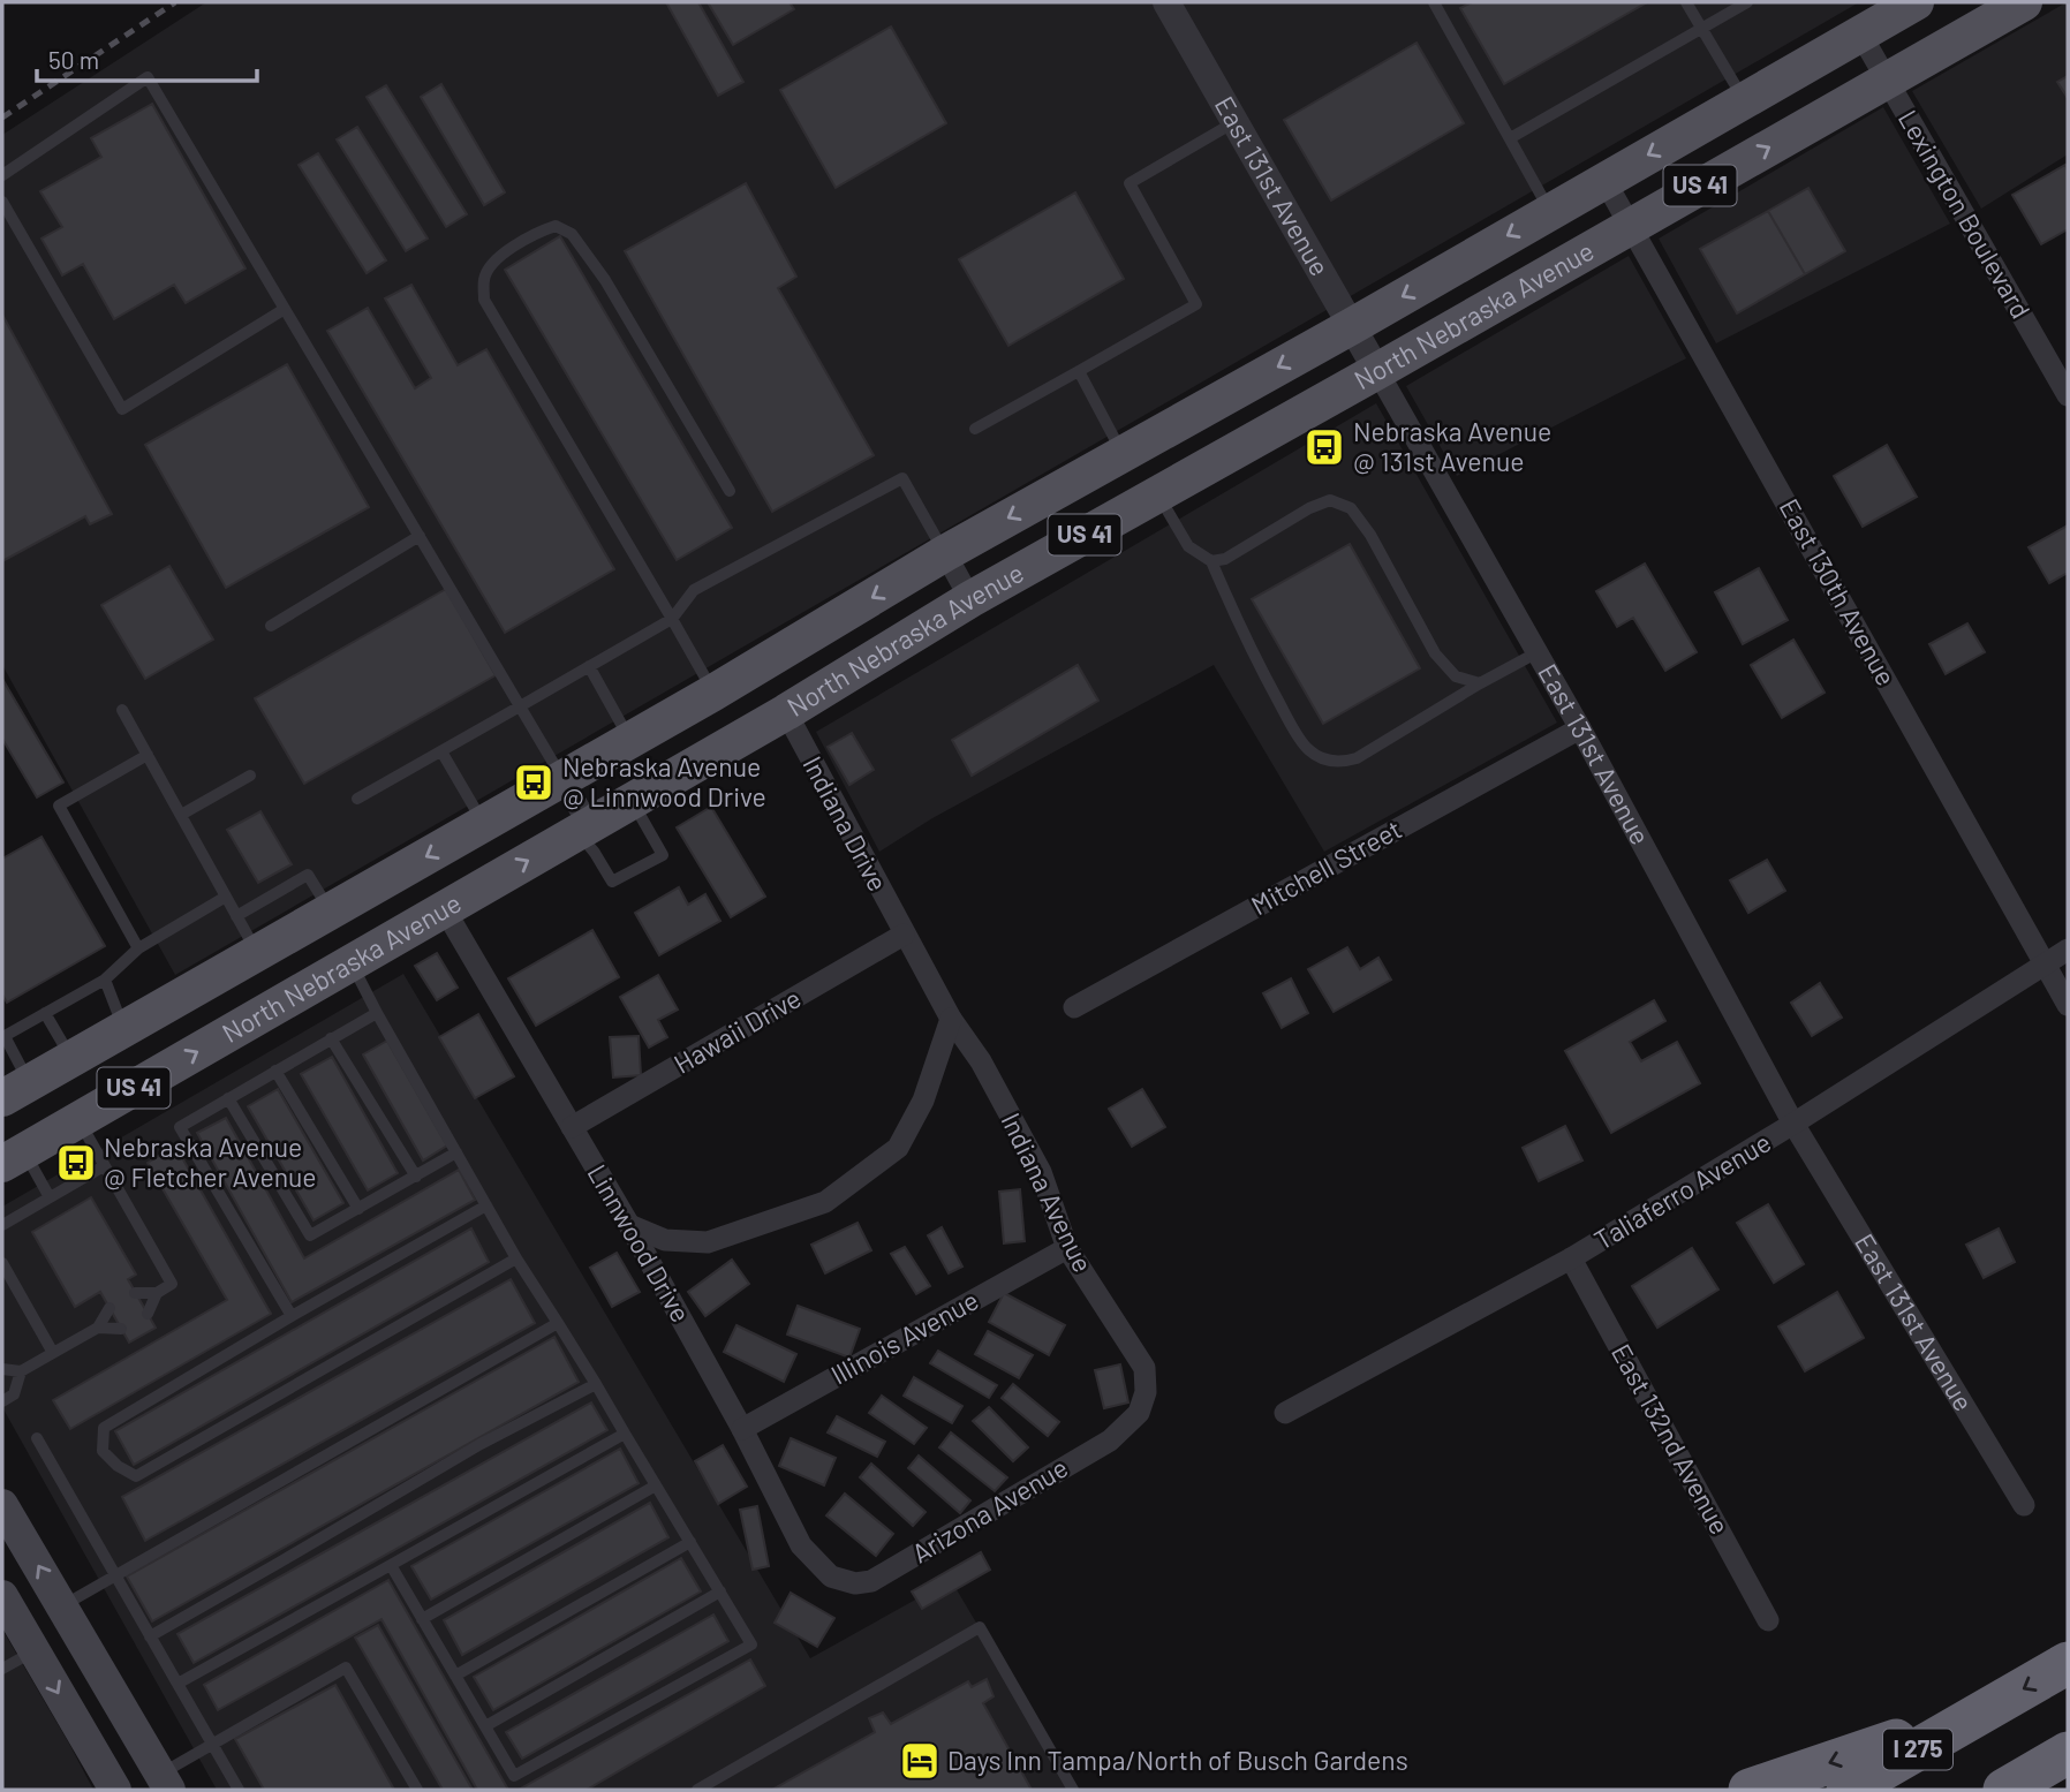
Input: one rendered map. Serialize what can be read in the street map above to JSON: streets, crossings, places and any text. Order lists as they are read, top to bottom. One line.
{"streets":{"highway":["I 275"],"main road":["US 41","North Nebraska Avenue"],"street":["East 131st Avenue","Lexington Boulevard","East 130th Avenue","Indiana Drive","Mitchell Street","Hawaii Drive","Taliaferro Avenue","Indiana Avenue","Linnwood Drive","Illinois Avenue","East 132nd Avenue","Arizona Avenue"]},"crossings":[["East 131st Avenue","North Nebraska Avenue"],["East 131st Avenue","Mitchell Street"],["East 131st Avenue","Taliaferro Avenue"],["Lexington Boulevard","North Nebraska Avenue"],["North Nebraska Avenue","East 130th Avenue"],["North Nebraska Avenue","Indiana Drive"],["North Nebraska Avenue","Linnwood Drive"],["East 130th Avenue","Taliaferro Avenue"],["Indiana Drive","Hawaii Drive"],["Indiana Drive","Indiana Avenue"],["Hawaii Drive","Indiana Avenue"],["Hawaii Drive","Linnwood Drive"],["Taliaferro Avenue","East 132nd Avenue"],["Indiana Avenue","Illinois Avenue"],["Indiana Avenue","Arizona Avenue"],["Linnwood Drive","Illinois Avenue"],["Linnwood Drive","Arizona Avenue"]],"places":{"bus stop":["Nebraska Avenue @ 131st Avenue","Nebraska Avenue @ Linnwood Drive","Nebraska Avenue @ Fletcher Avenue"],"hotel":["Days Inn Tampa/North of Busch Gardens"]},"scale_bar":"50 m"}
